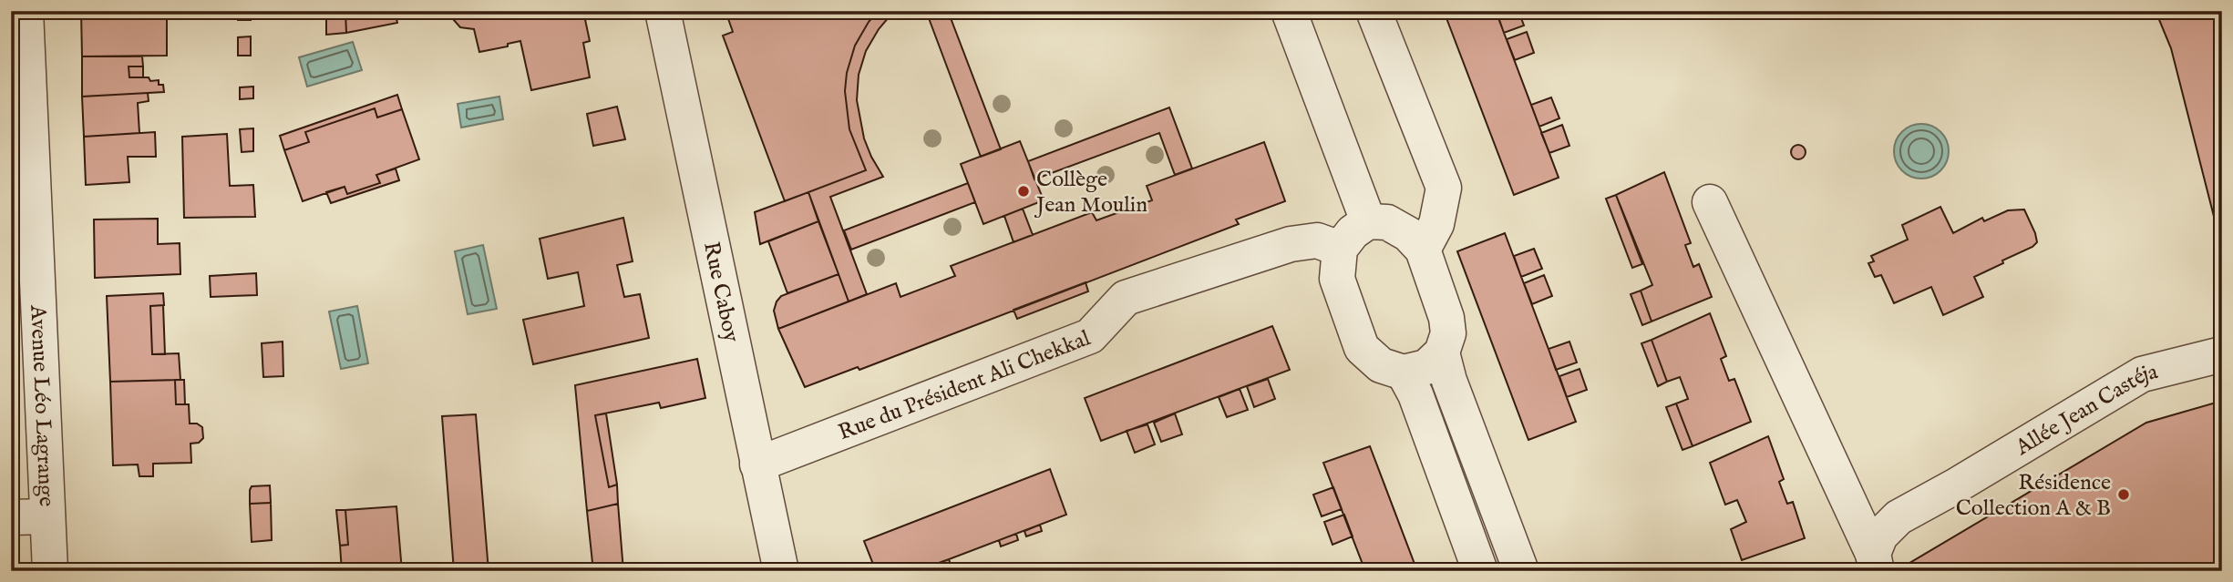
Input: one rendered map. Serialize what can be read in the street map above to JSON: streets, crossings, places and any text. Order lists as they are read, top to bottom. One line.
{"streets":{"street":["Rue Caboy","Rue du Président Ali Chekkal","Avenue Léo Lagrange","Allée Jean Castéja"]},"crossings":[["Rue Caboy","Rue du Président Ali Chekkal"]],"places":["Collège Jean Moulin","Résidence Collection A & B"]}
